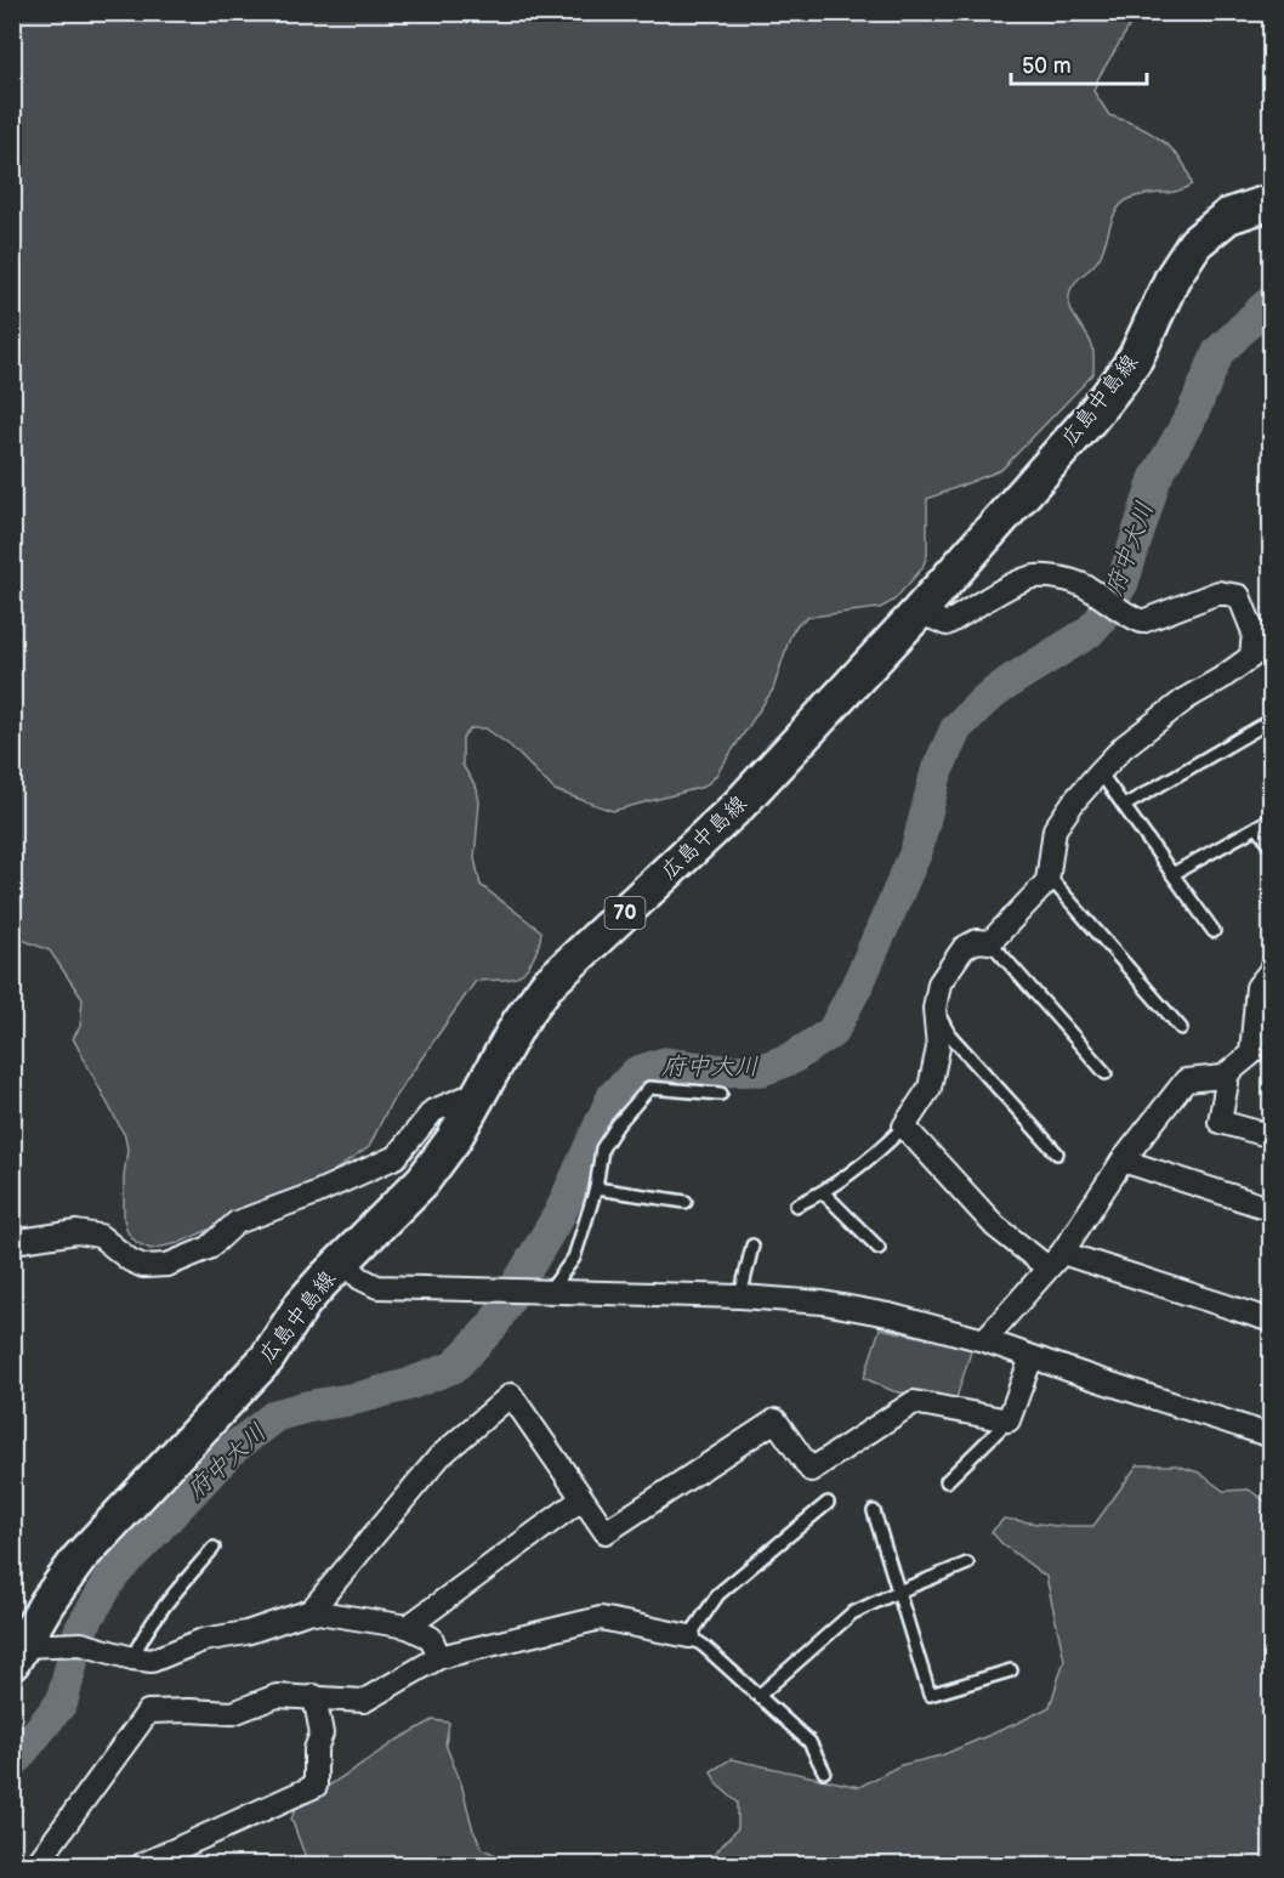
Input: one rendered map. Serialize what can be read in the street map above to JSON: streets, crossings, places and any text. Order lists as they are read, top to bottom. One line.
{"streets":{"main road":["広島中島線","70"]},"water":["府中大川"],"scale_bar":"50 m"}
